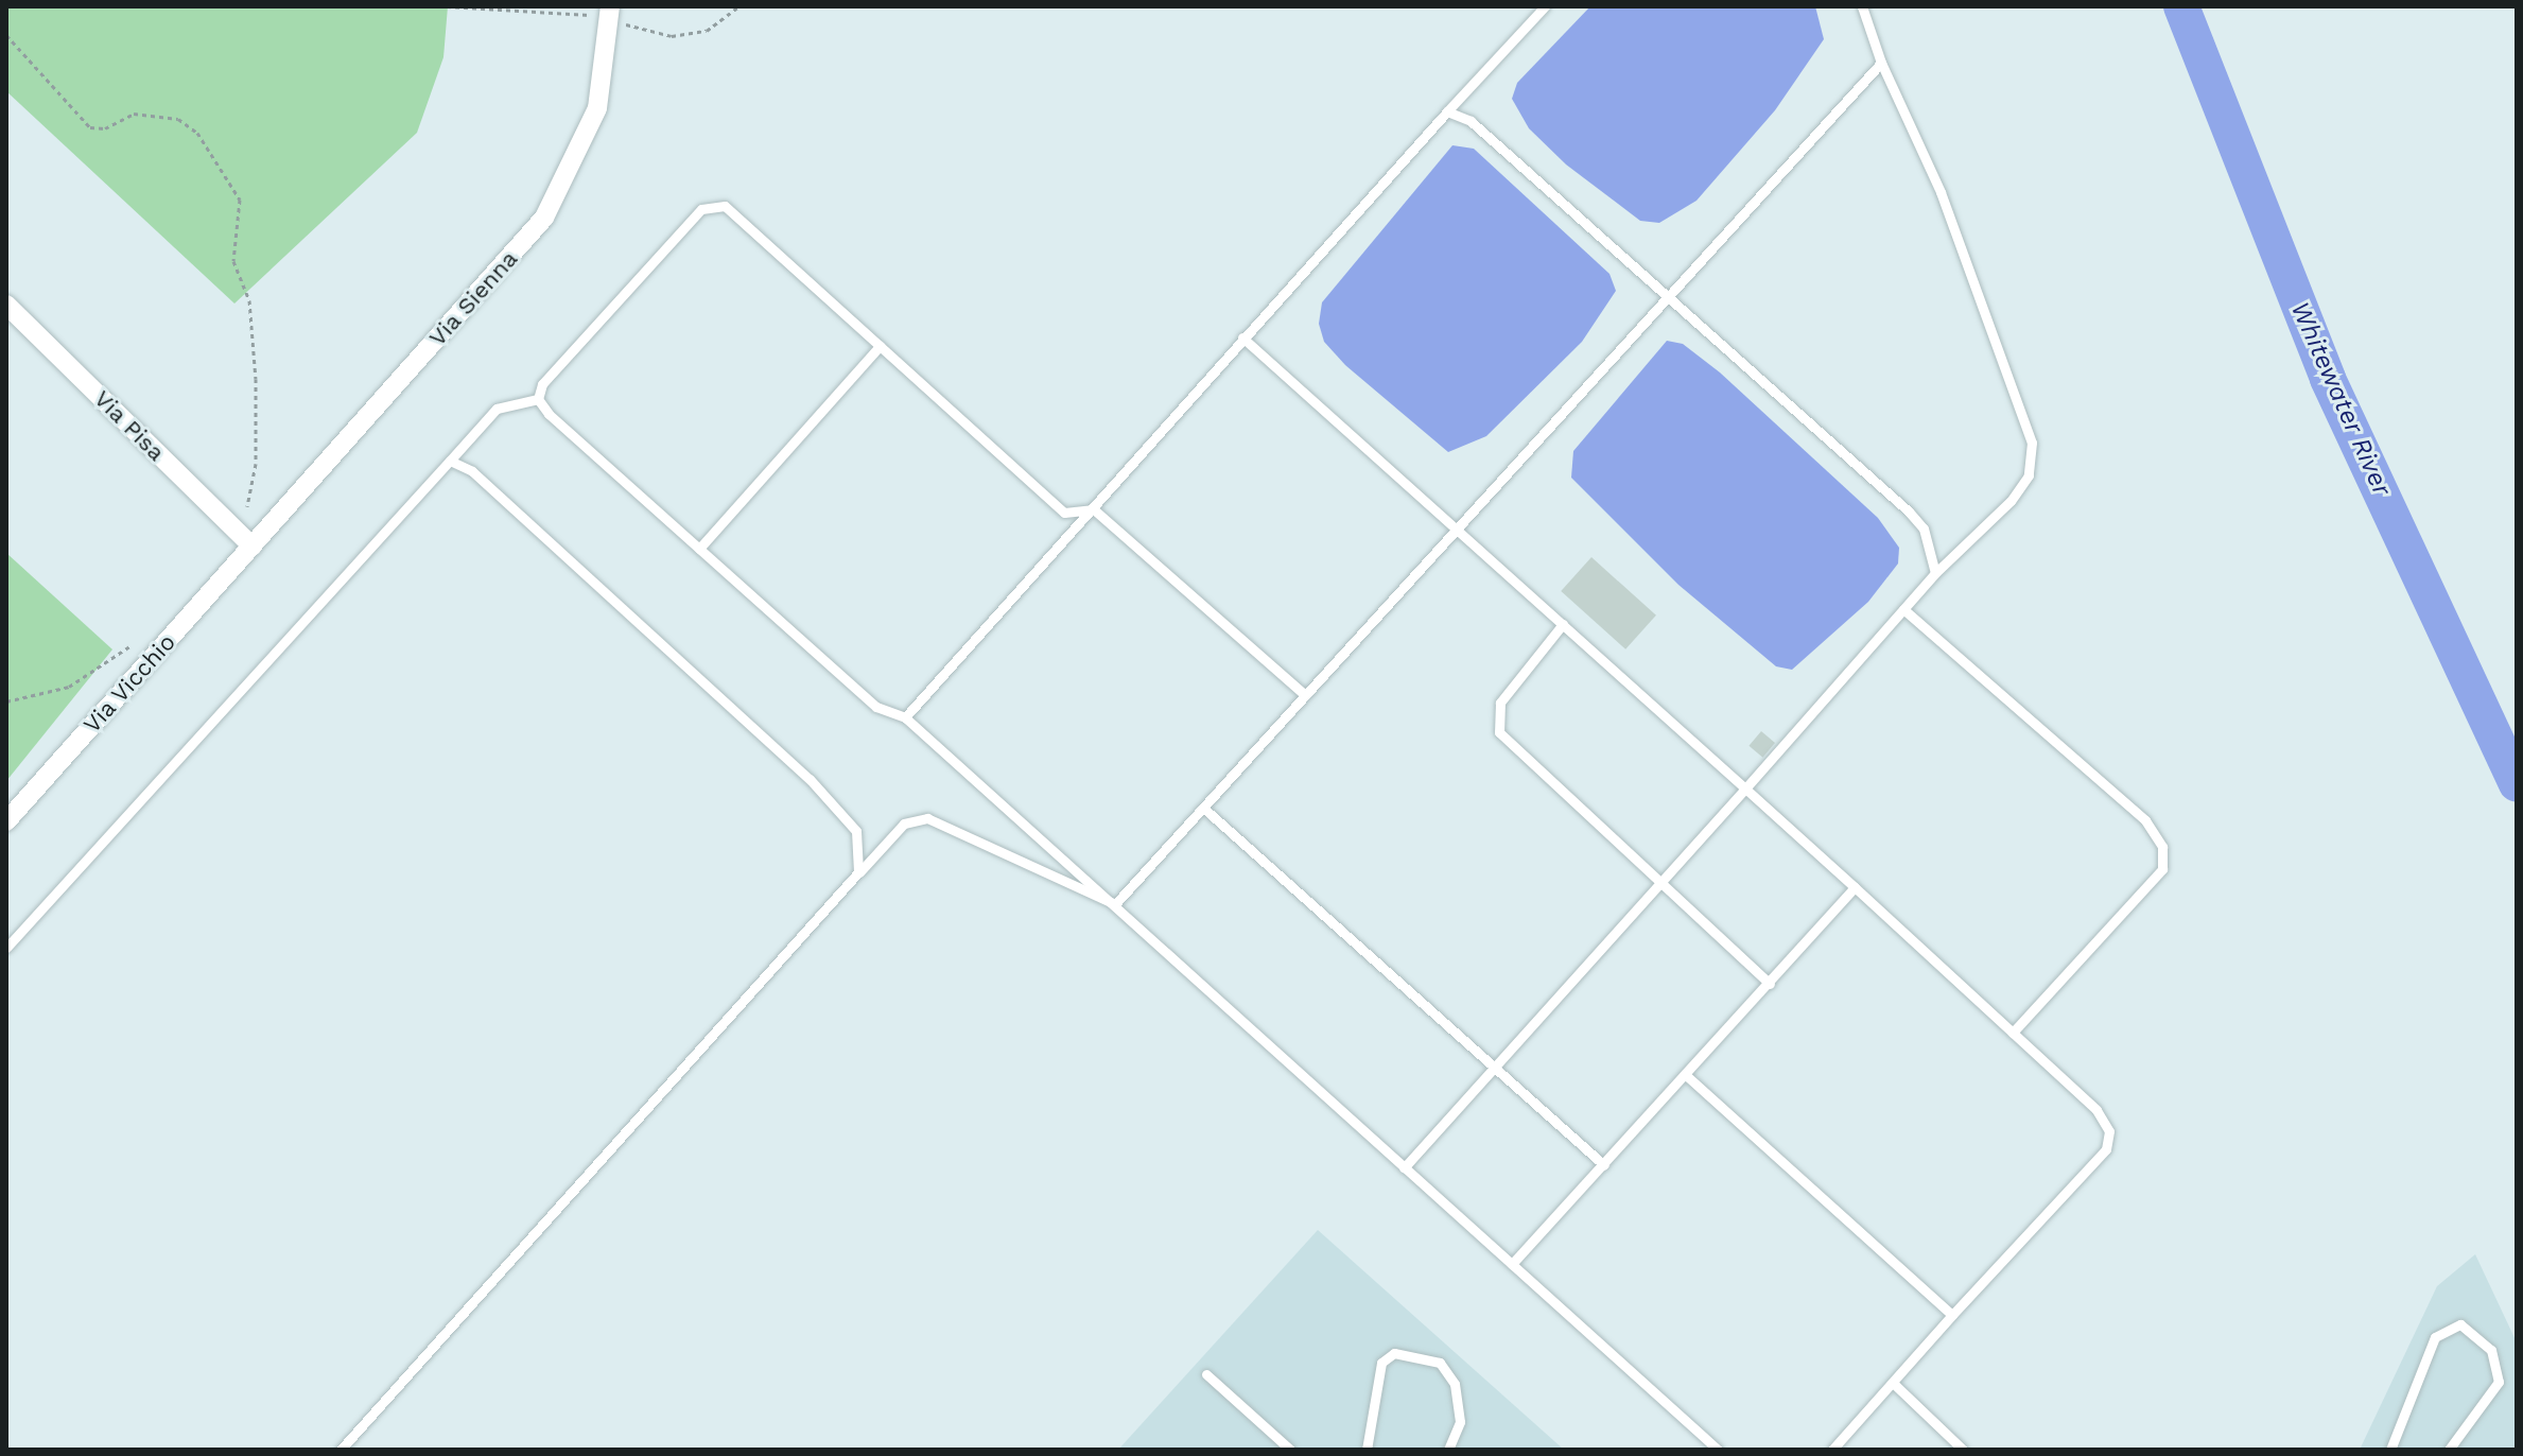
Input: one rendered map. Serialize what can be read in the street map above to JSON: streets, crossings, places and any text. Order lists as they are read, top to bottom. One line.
{"streets":{"street":["Via Sienna","Via Pisa","Via Vicchio"]},"crossings":[["Via Sienna","Via Pisa"],["Via Sienna","Via Vicchio"],["Via Pisa","Via Vicchio"]],"water":["Whitewater River"]}
